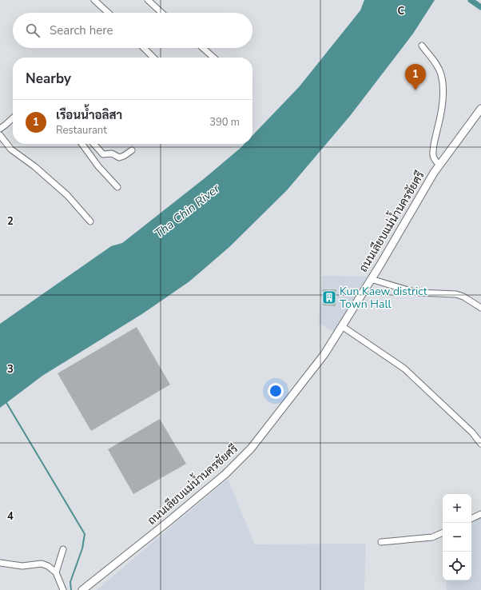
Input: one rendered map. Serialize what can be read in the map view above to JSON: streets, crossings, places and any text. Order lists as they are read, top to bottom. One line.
{"streets":{"main road":["ถนนเลียบแม่น้ำนครชัยศรี"]},"water":["Tha Chin River"],"places":{"building":["Kun Kaew district Town Hall"]},"page":{"search":"Search here","heading":"Nearby","pins":"1","list":[{"mark":"1","name":"เรือนน้ำอลิสา","note":"Restaurant","value":"390 m"}],"map_buttons":["+","−"]},"grid":{"columns":["C"],"rows":["2","3","4"]}}
